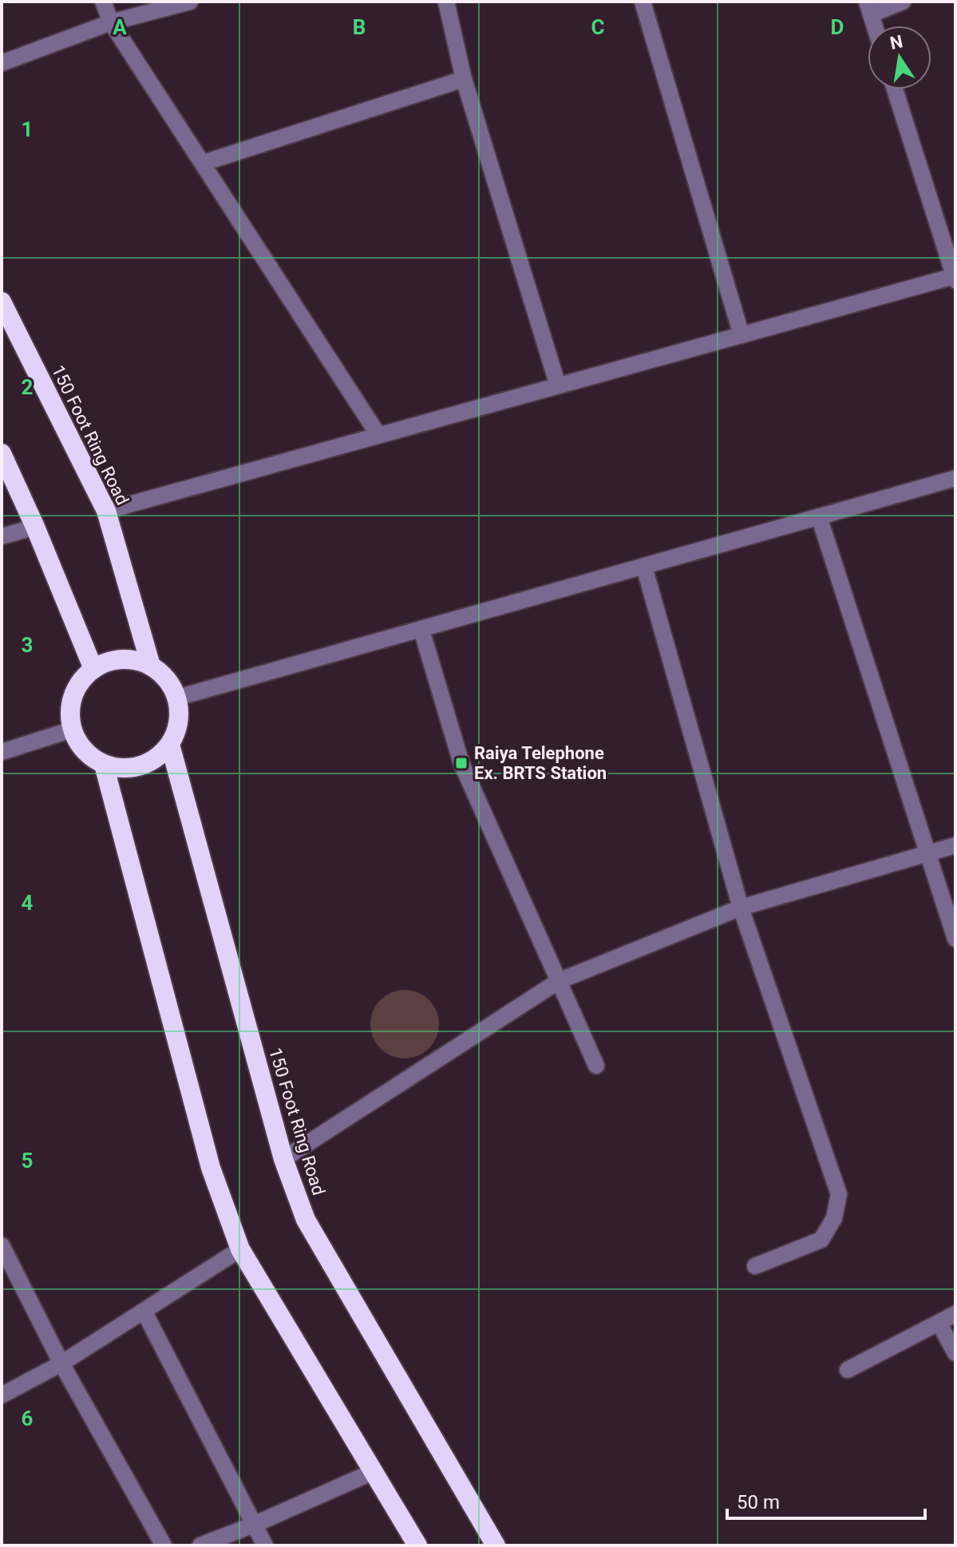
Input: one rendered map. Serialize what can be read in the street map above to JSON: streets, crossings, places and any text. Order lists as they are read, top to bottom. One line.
{"streets":{"highway":["150 Foot Ring Road"]},"places":{"transit":["Raiya Telephone Ex. BRTS Station"]},"scale_bar":"50 m","north":"top","grid":{"columns":["A","B","C","D"],"rows":["1","2","3","4","5","6"]}}
